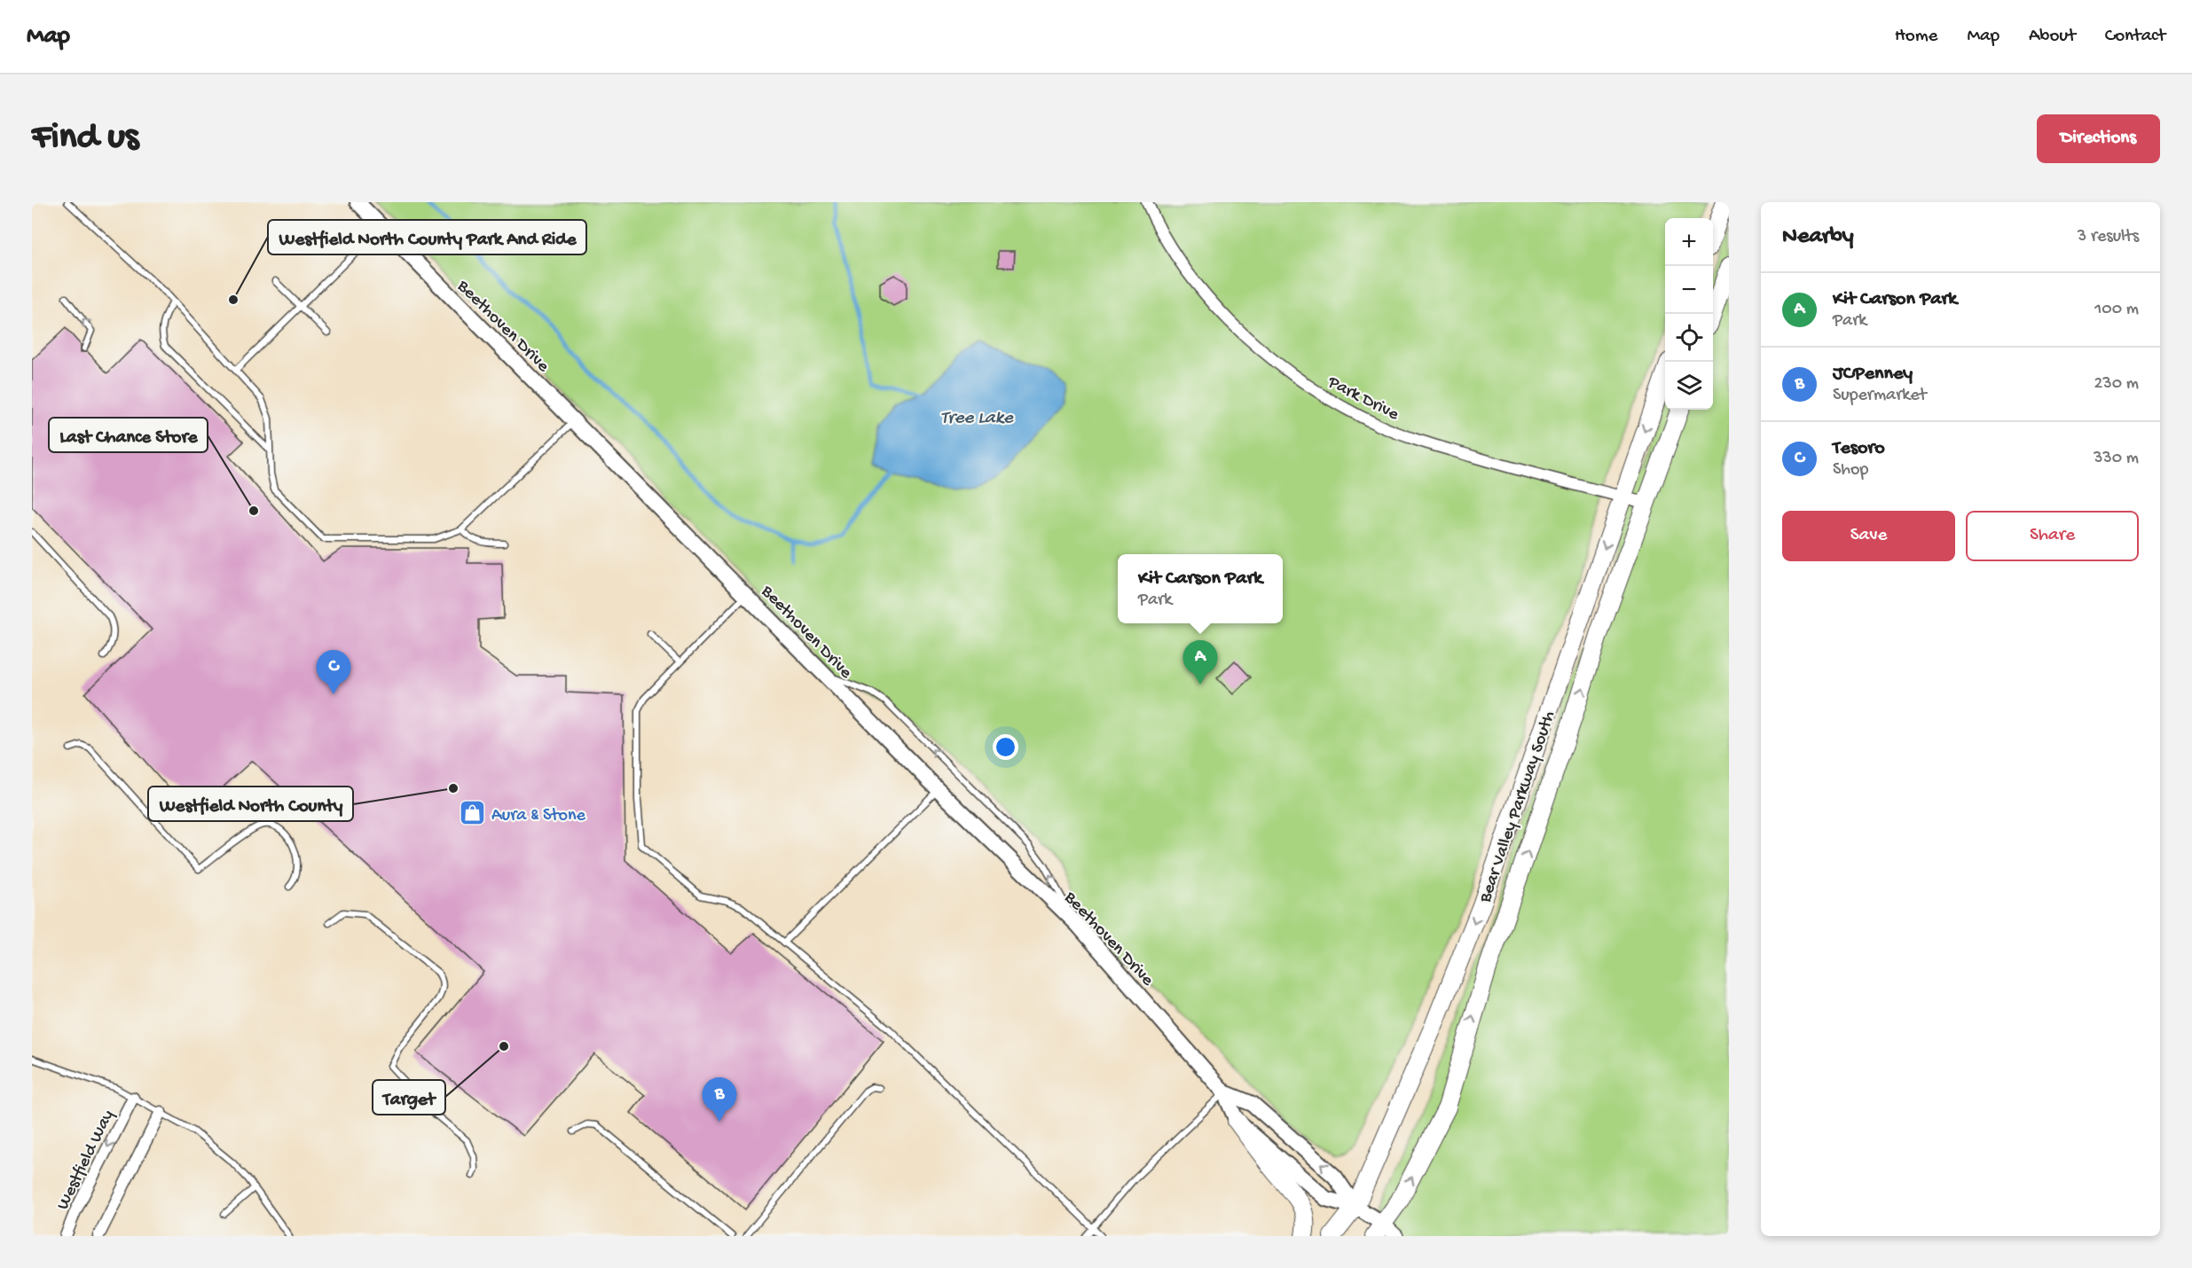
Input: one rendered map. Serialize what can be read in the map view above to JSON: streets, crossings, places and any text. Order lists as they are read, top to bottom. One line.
{"streets":{"main road":["Beethoven Drive","Bear Valley Parkway South"],"street":["Park Drive","Westfield Way"]},"crossings":[["Beethoven Drive","Bear Valley Parkway South"],["Park Drive","Bear Valley Parkway South"]],"water":["Tree Lake"],"places":{"other":["Westfield North County Park And Ride","Last Chance Store","Westfield North County","Target"],"shop":["Aura & Stone"]},"page":{"header":"Map","nav":["Home","Map","About","Contact"],"buttons":["Directions",["Save","Share"]],"title":"Find us","heading":["Nearby","3 results"],"map_buttons":["+","−"],"list":[{"mark":"A","name":"Kit Carson Park","note":"Park","value":"100 m"},{"mark":"B","name":"JCPenney","note":"Supermarket","value":"230 m"},{"mark":"C","name":"Tesoro","note":"Shop","value":"330 m"}],"popup":["Kit Carson Park","Park"],"pins":["A","C","B"]}}
